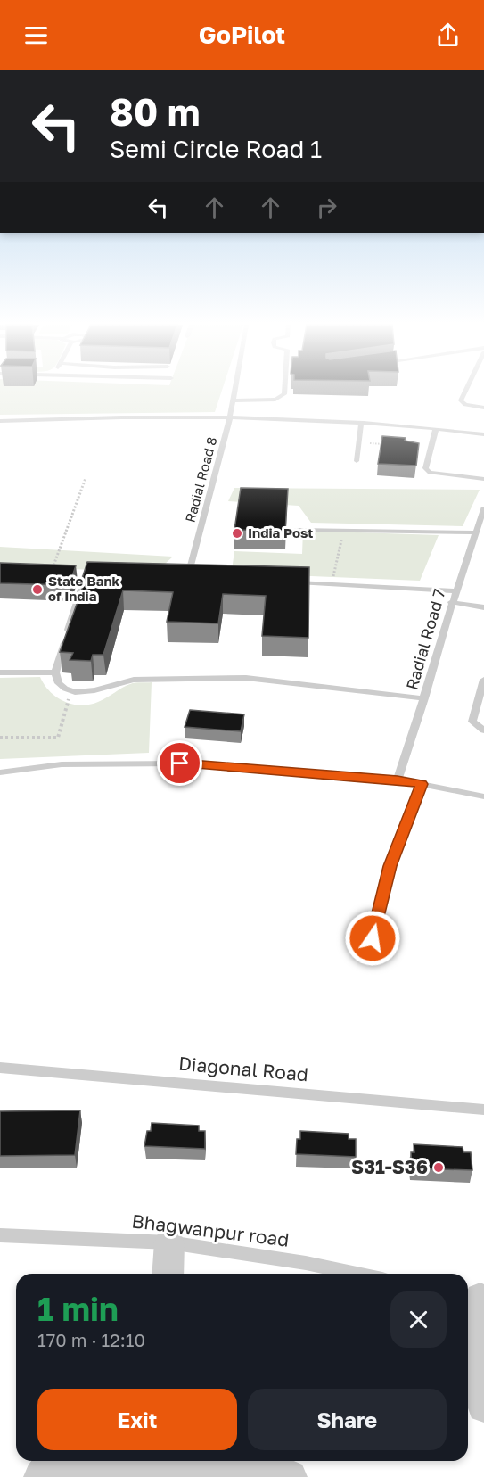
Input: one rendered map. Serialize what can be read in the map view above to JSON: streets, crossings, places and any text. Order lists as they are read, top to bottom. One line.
{"streets":{"lane":["Radial Road 8","Radial Road 7","Diagonal Road","Bhagwanpur road"]},"places":["India Post","State Bank of India","S31-S36"],"page":{"header":"GoPilot","turn":["80 m","Semi Circle Road 1"],"heading":["1 min","170 m · 12:10"],"buttons":["Exit","Share"]}}
